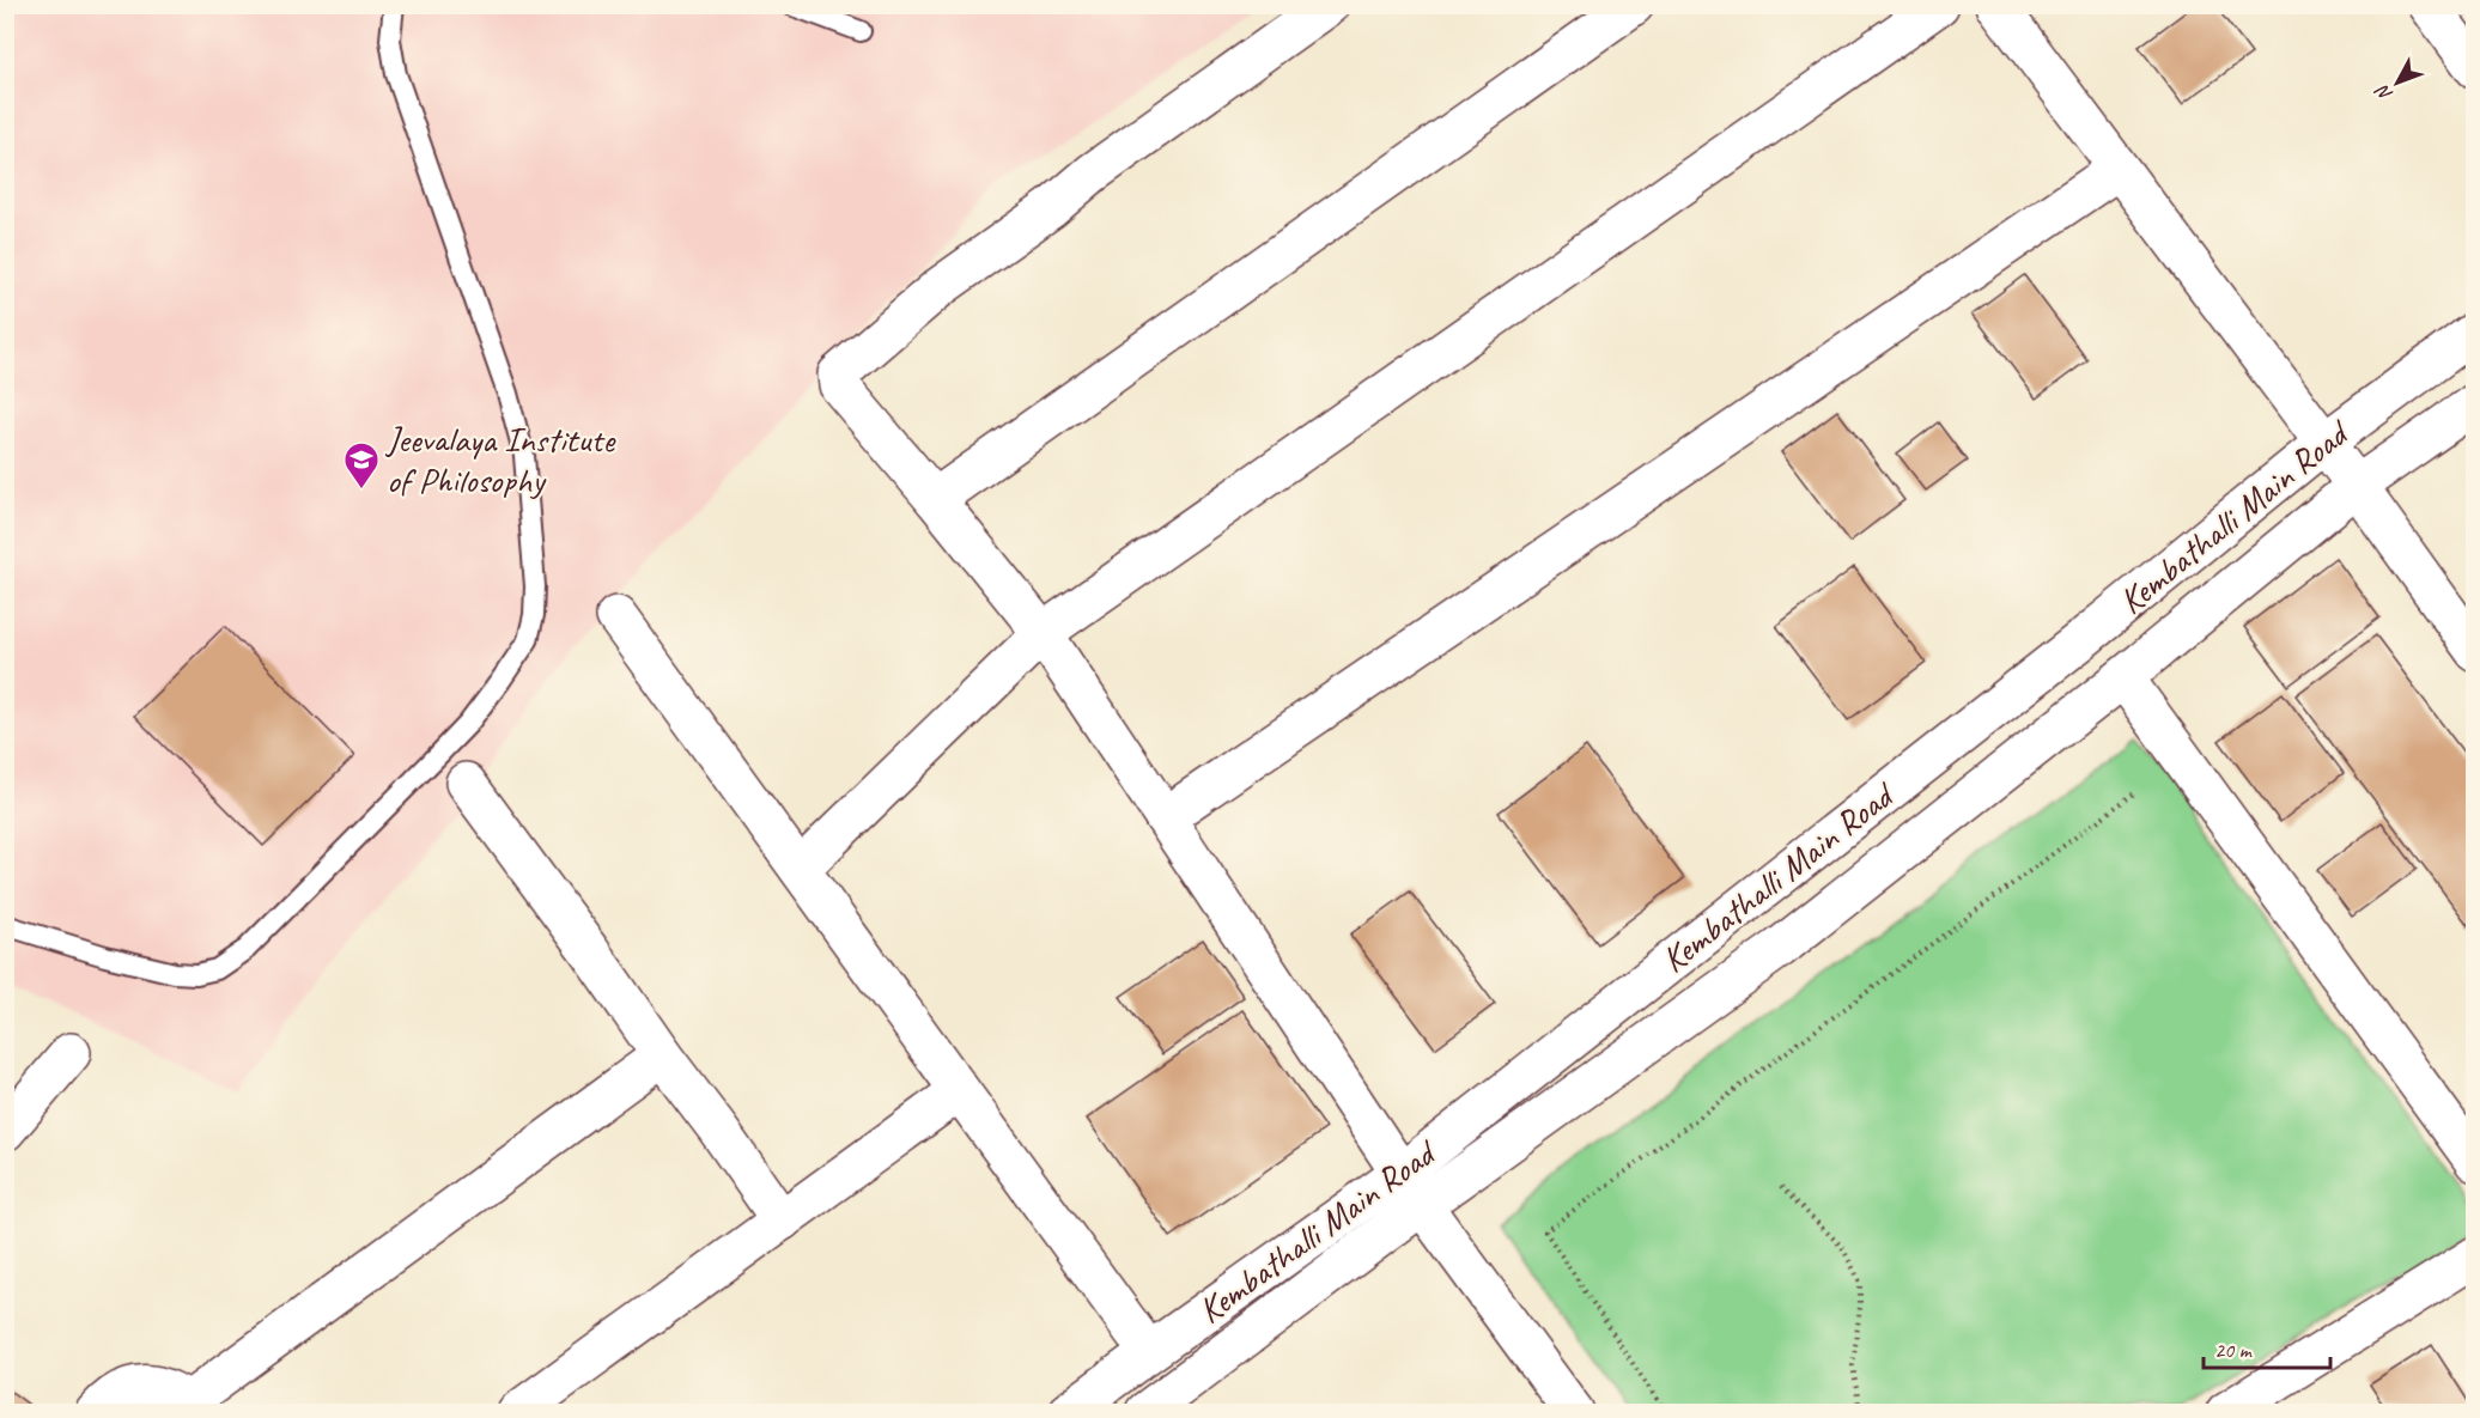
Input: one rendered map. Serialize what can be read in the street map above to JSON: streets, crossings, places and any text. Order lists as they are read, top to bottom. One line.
{"streets":{"street":["Kembathalli Main Road"]},"places":{"school or university":["Jeevalaya Institute of Philosophy"]},"scale_bar":"20 m","north":"bottom left"}
